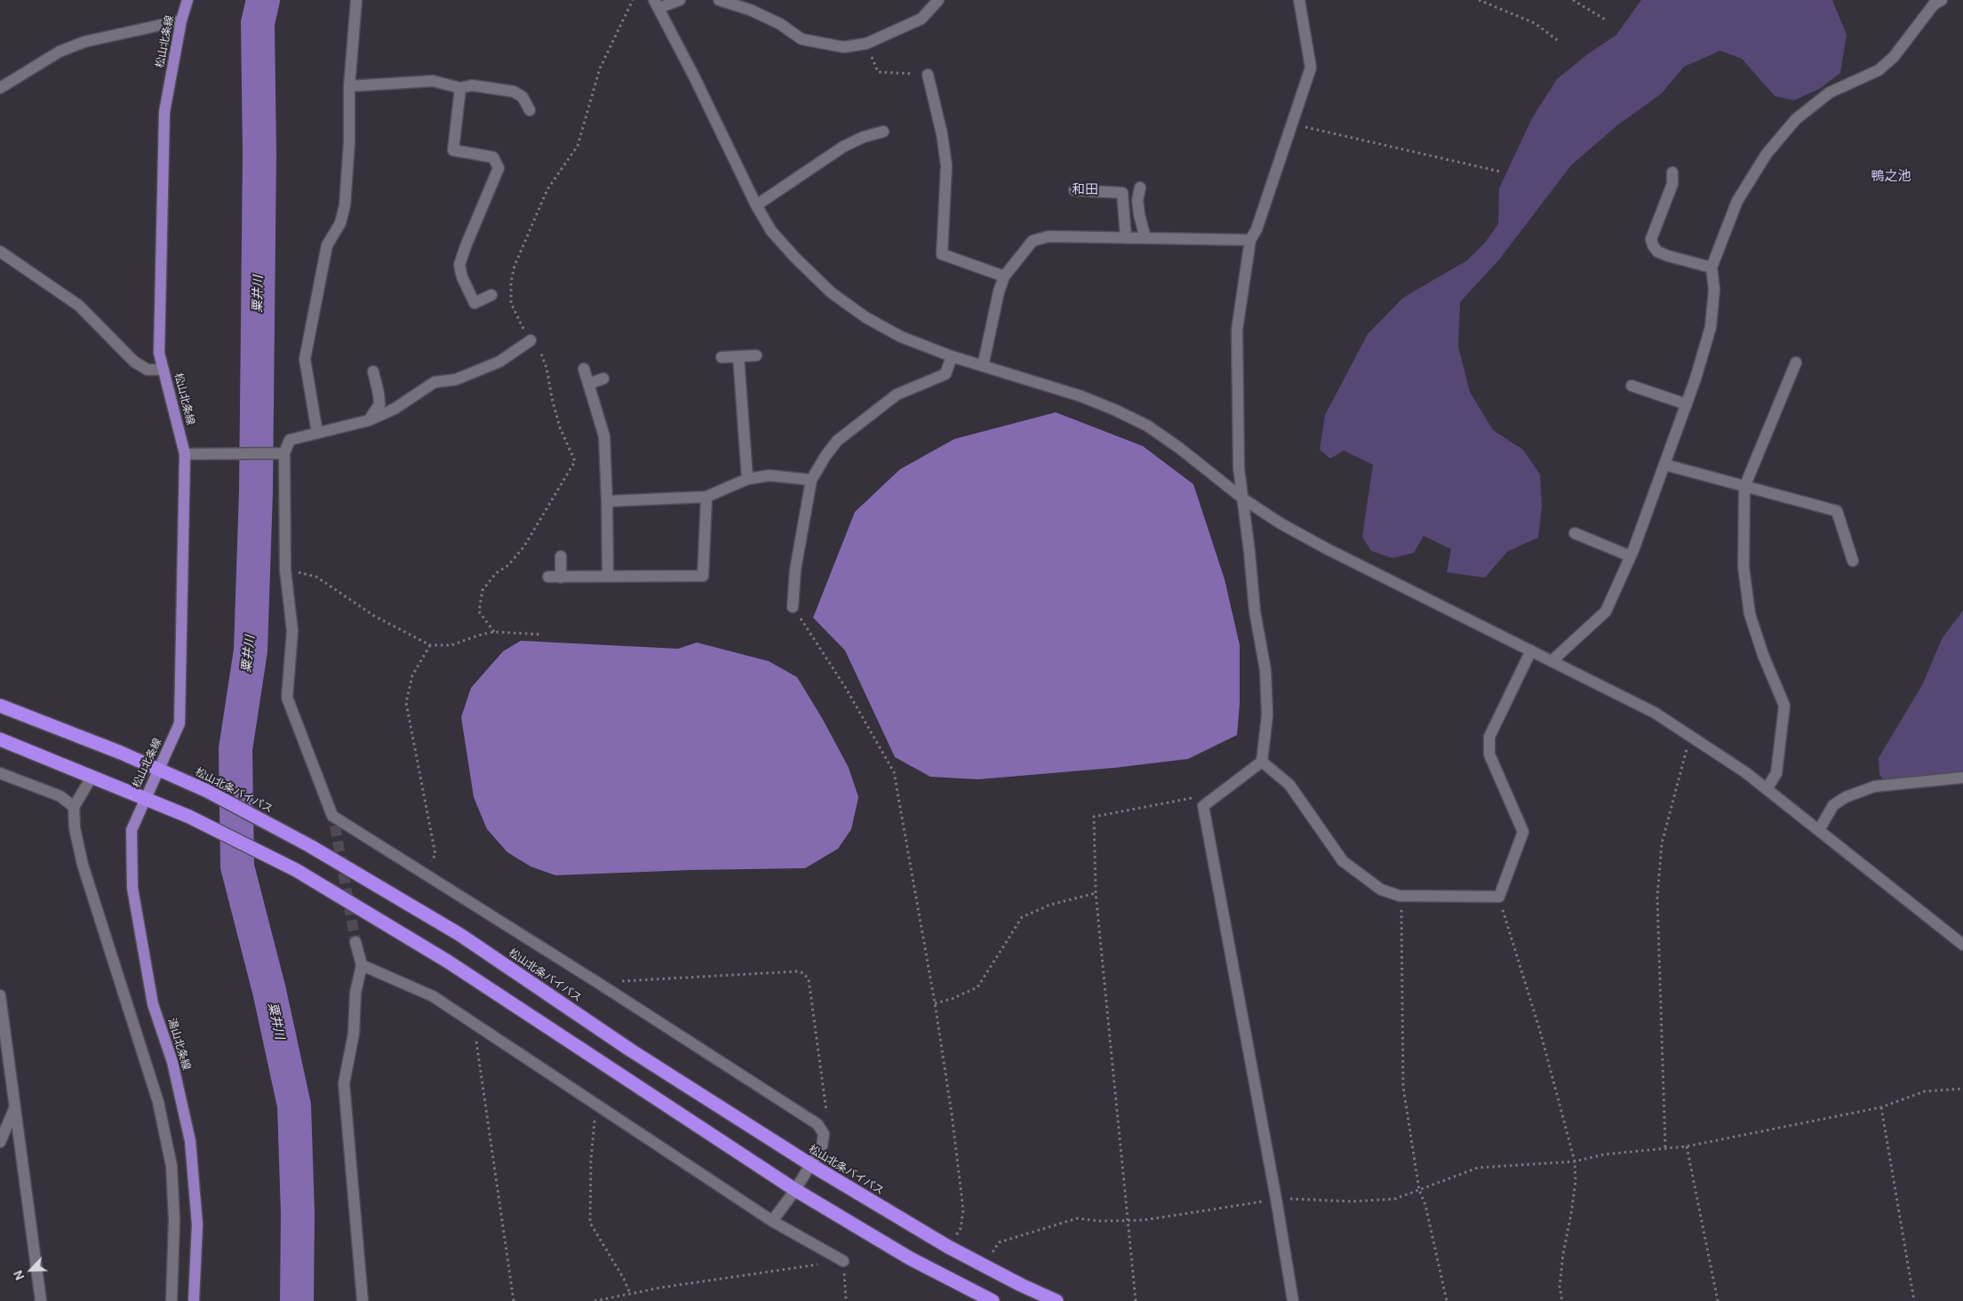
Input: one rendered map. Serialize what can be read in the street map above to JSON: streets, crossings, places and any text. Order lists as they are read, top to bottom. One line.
{"streets":{"highway":["松山北条バイパス"],"main road":["松山北条線","湯山北条線"]},"crossings":[["松山北条線","松山北条バイパス"],["松山北条線","湯山北条線"]],"districts":["鴨之池","和田"],"water":["粟井川"],"north":"bottom left"}
